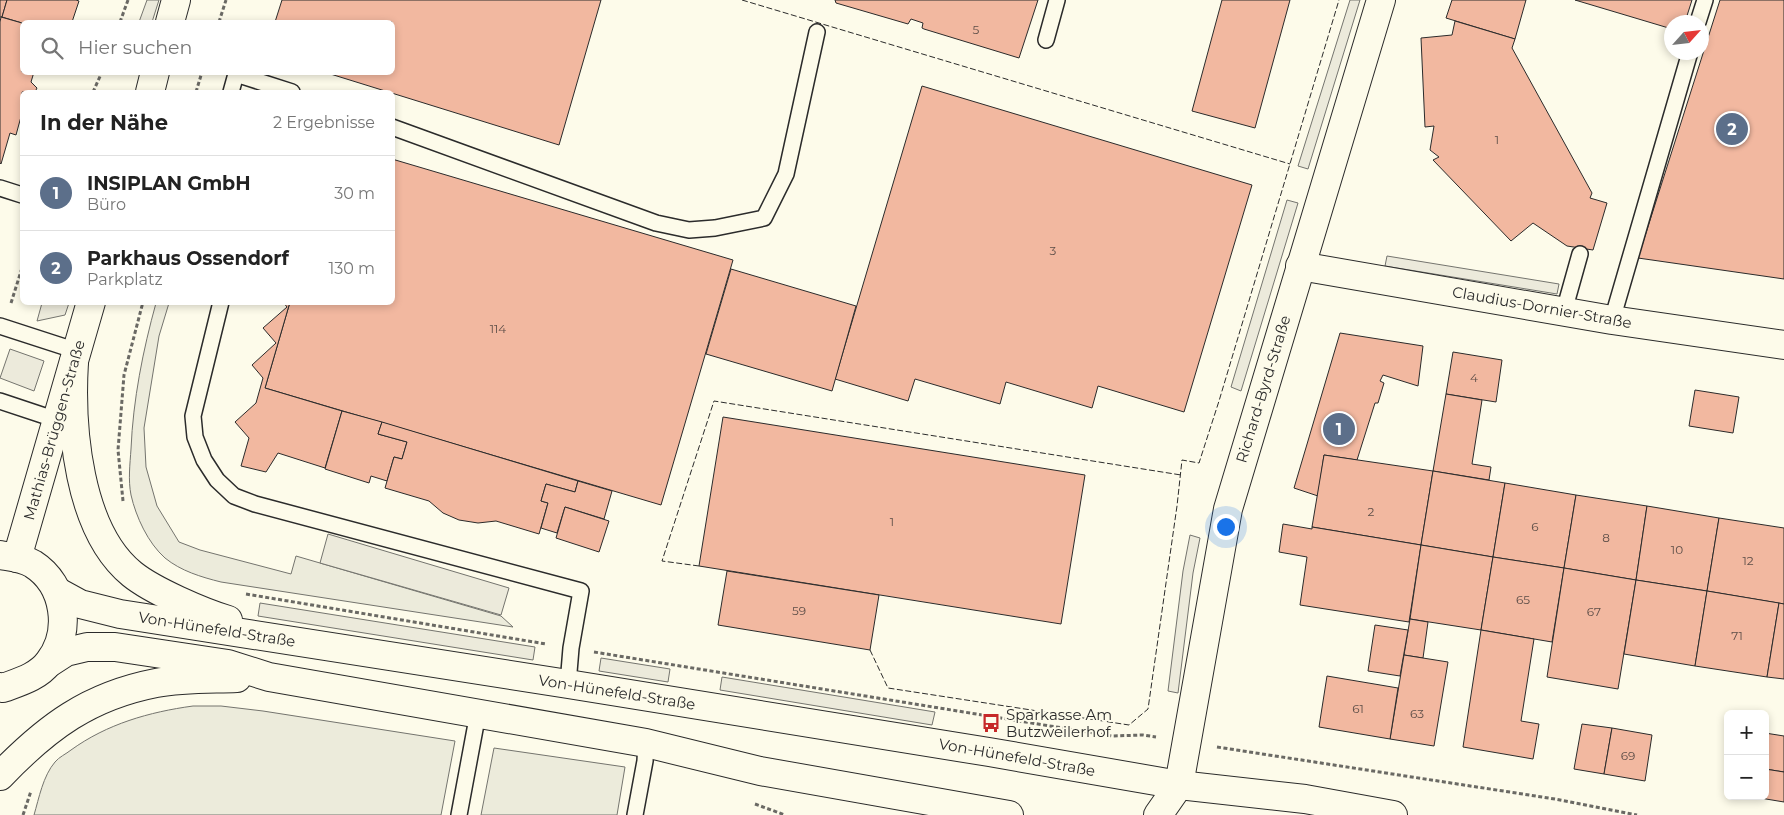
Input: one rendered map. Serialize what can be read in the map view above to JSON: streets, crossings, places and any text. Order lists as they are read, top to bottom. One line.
{"streets":{"street":["Claudius-Dornier-Straße","Richard-Byrd-Straße","Mathias-Brüggen-Straße","Von-Hünefeld-Straße"]},"crossings":[["Claudius-Dornier-Straße","Richard-Byrd-Straße"],["Richard-Byrd-Straße","Von-Hünefeld-Straße"]],"places":{"bus stop":["Sparkasse Am Butzweilerhof"]},"house_numbers":["5","1","3","114","4","2","1","6","8","10","12","65","59","67","71","61","63","69"],"north":"top right","page":{"search":"Hier suchen","heading":["In der Nähe","2 Ergebnisse"],"pins":["2","1"],"list":[{"mark":"1","name":"INSIPLAN GmbH","note":"Büro","value":"30 m"},{"mark":"2","name":"Parkhaus Ossendorf","note":"Parkplatz","value":"130 m"}],"map_buttons":["+","−"]}}
